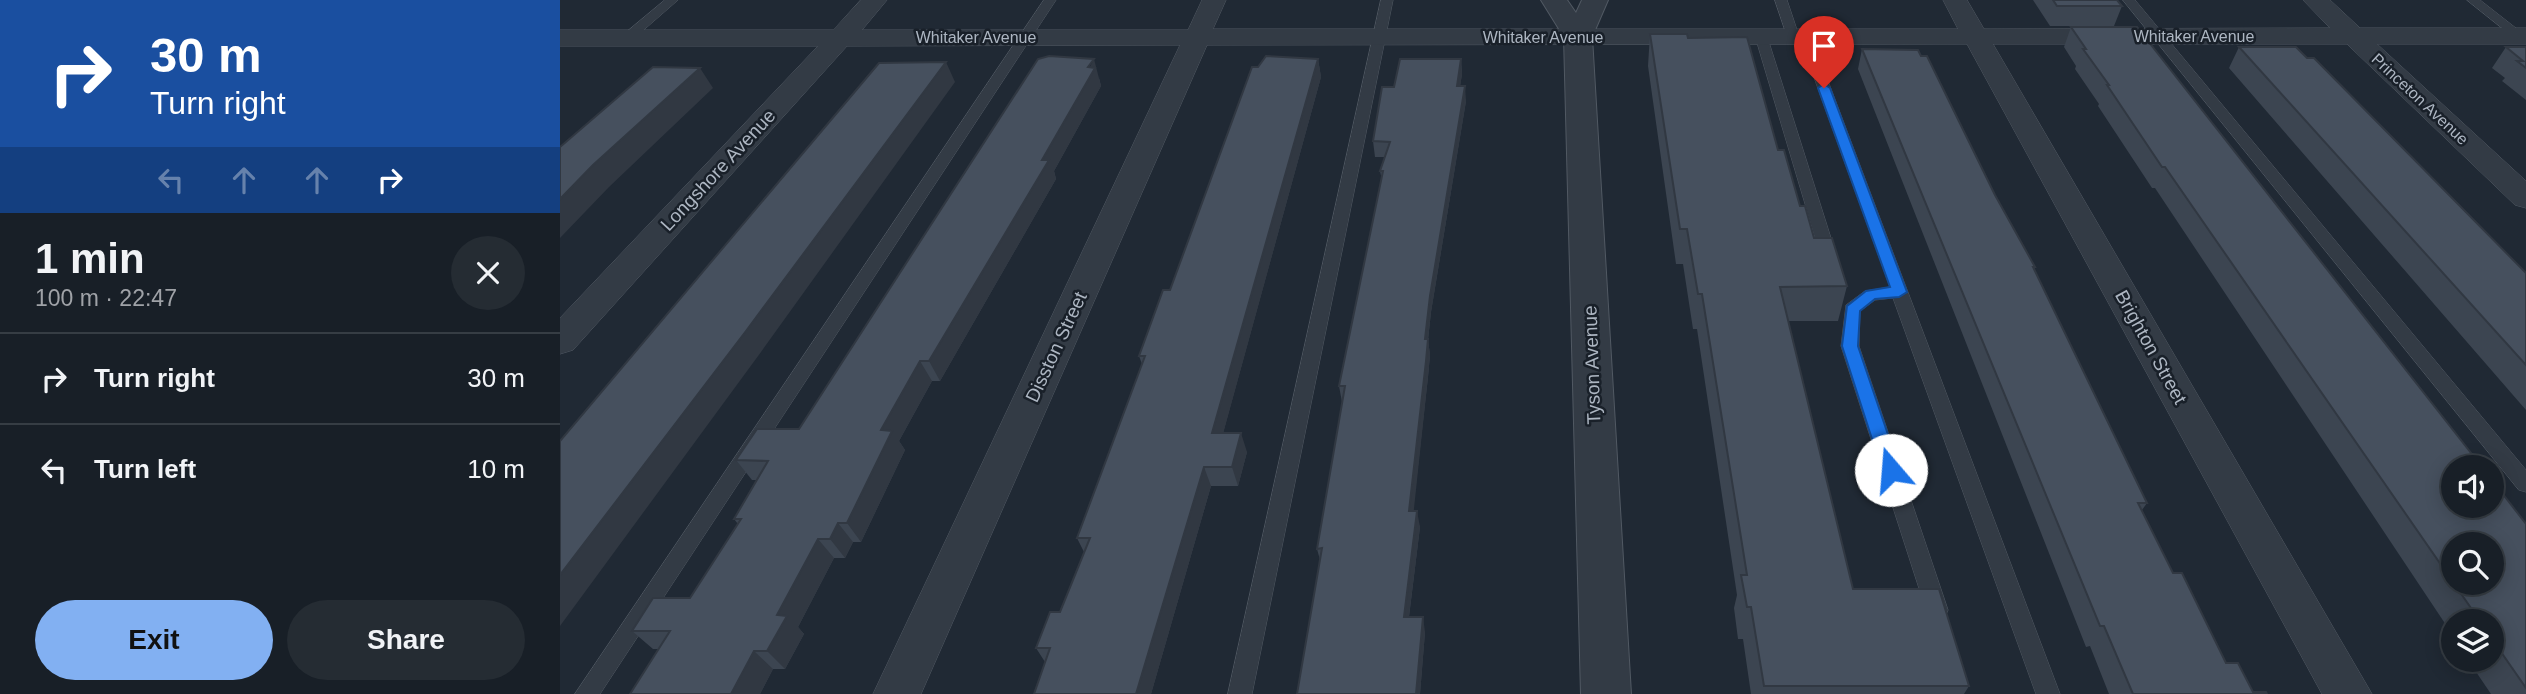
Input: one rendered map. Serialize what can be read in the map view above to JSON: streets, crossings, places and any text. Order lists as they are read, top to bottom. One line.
{"streets":{"street":["Whitaker Avenue","Princeton Avenue","Longshore Avenue","Disston Street","Brighton Street","Tyson Avenue"]},"crossings":[["Whitaker Avenue","Princeton Avenue"],["Whitaker Avenue","Longshore Avenue"],["Whitaker Avenue","Disston Street"],["Whitaker Avenue","Brighton Street"],["Whitaker Avenue","Tyson Avenue"]],"page":{"turn":["30 m","Turn right"],"heading":["1 min","100 m · 22:47"],"list":[{"name":"Turn right","value":"30 m"},{"name":"Turn left","value":"10 m"}],"buttons":["Exit","Share"]}}
